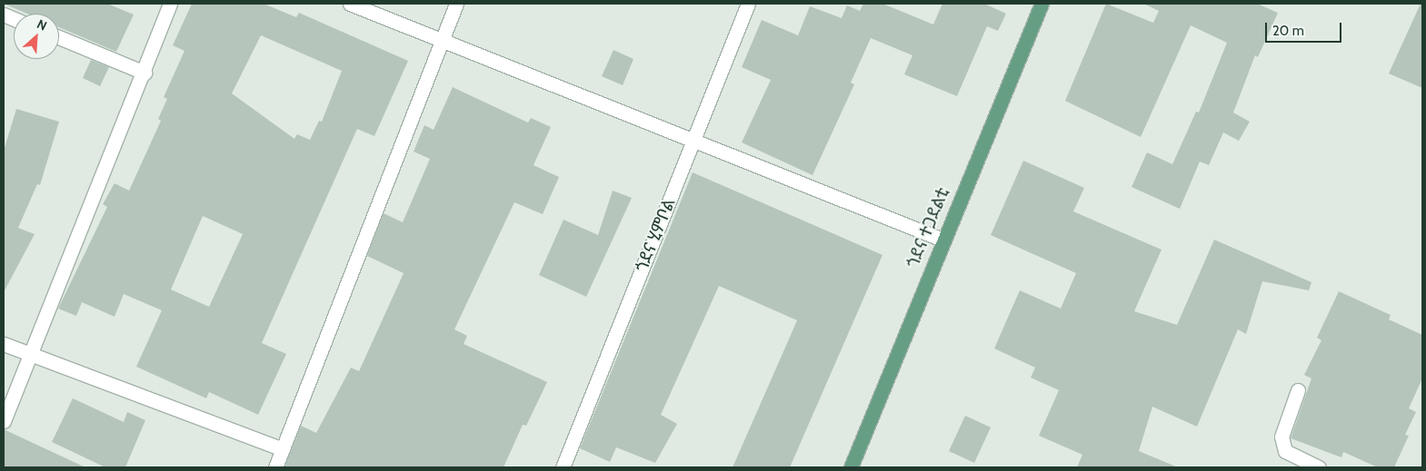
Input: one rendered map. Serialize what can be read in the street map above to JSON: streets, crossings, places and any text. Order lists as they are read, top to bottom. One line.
{"streets":{"main road":["ጎደና ተጋደልቲ"],"street":["ጎደና ሂምቦል"]},"scale_bar":"20 m","north":"top right"}
